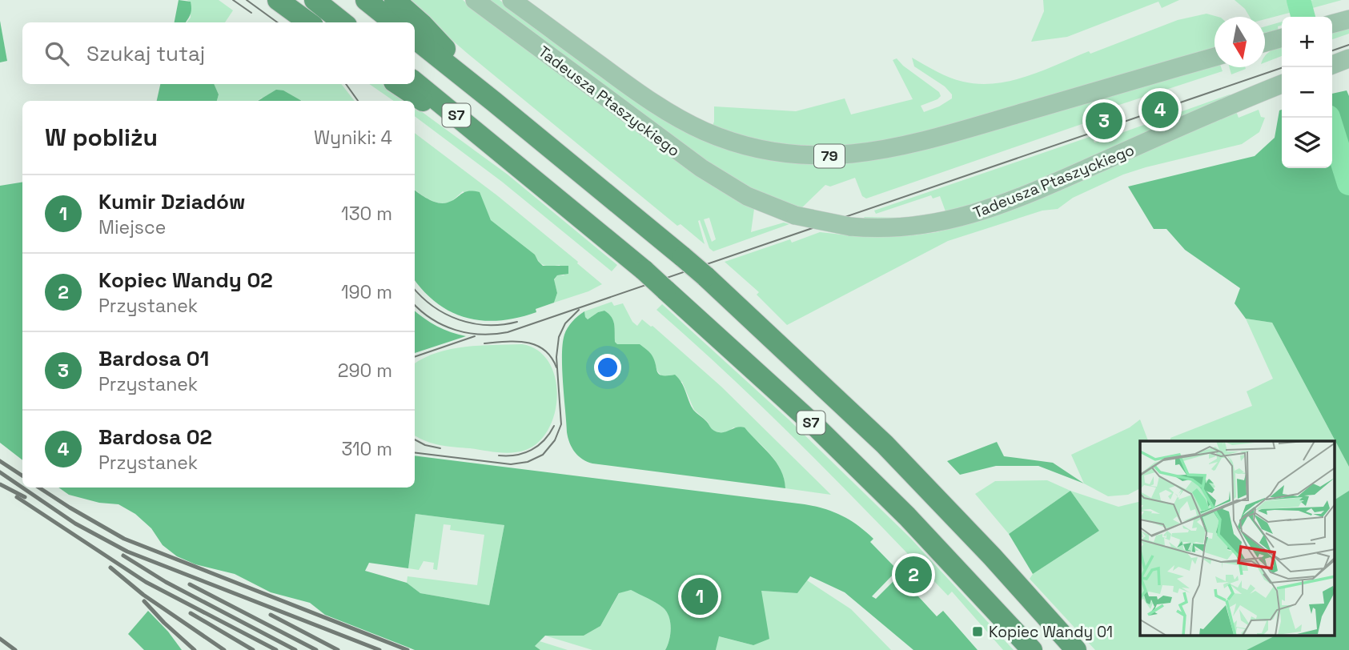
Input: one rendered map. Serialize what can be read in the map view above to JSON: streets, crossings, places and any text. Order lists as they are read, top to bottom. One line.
{"streets":{"highway":["S7"],"main road":["Tadeusza Ptaszyckiego","79"]},"places":{"transit":["Kopiec Wandy 01"]},"north":"bottom","page":{"map_buttons":["+","−"],"search":"Szukaj tutaj","pins":["4","3","2","1"],"heading":["W pobliżu","Wyniki: 4"],"list":[{"mark":"1","name":"Kumir Dziadów","note":"Miejsce","value":"130 m"},{"mark":"2","name":"Kopiec Wandy 02","note":"Przystanek","value":"190 m"},{"mark":"3","name":"Bardosa 01","note":"Przystanek","value":"290 m"},{"mark":"4","name":"Bardosa 02","note":"Przystanek","value":"310 m"}]}}
